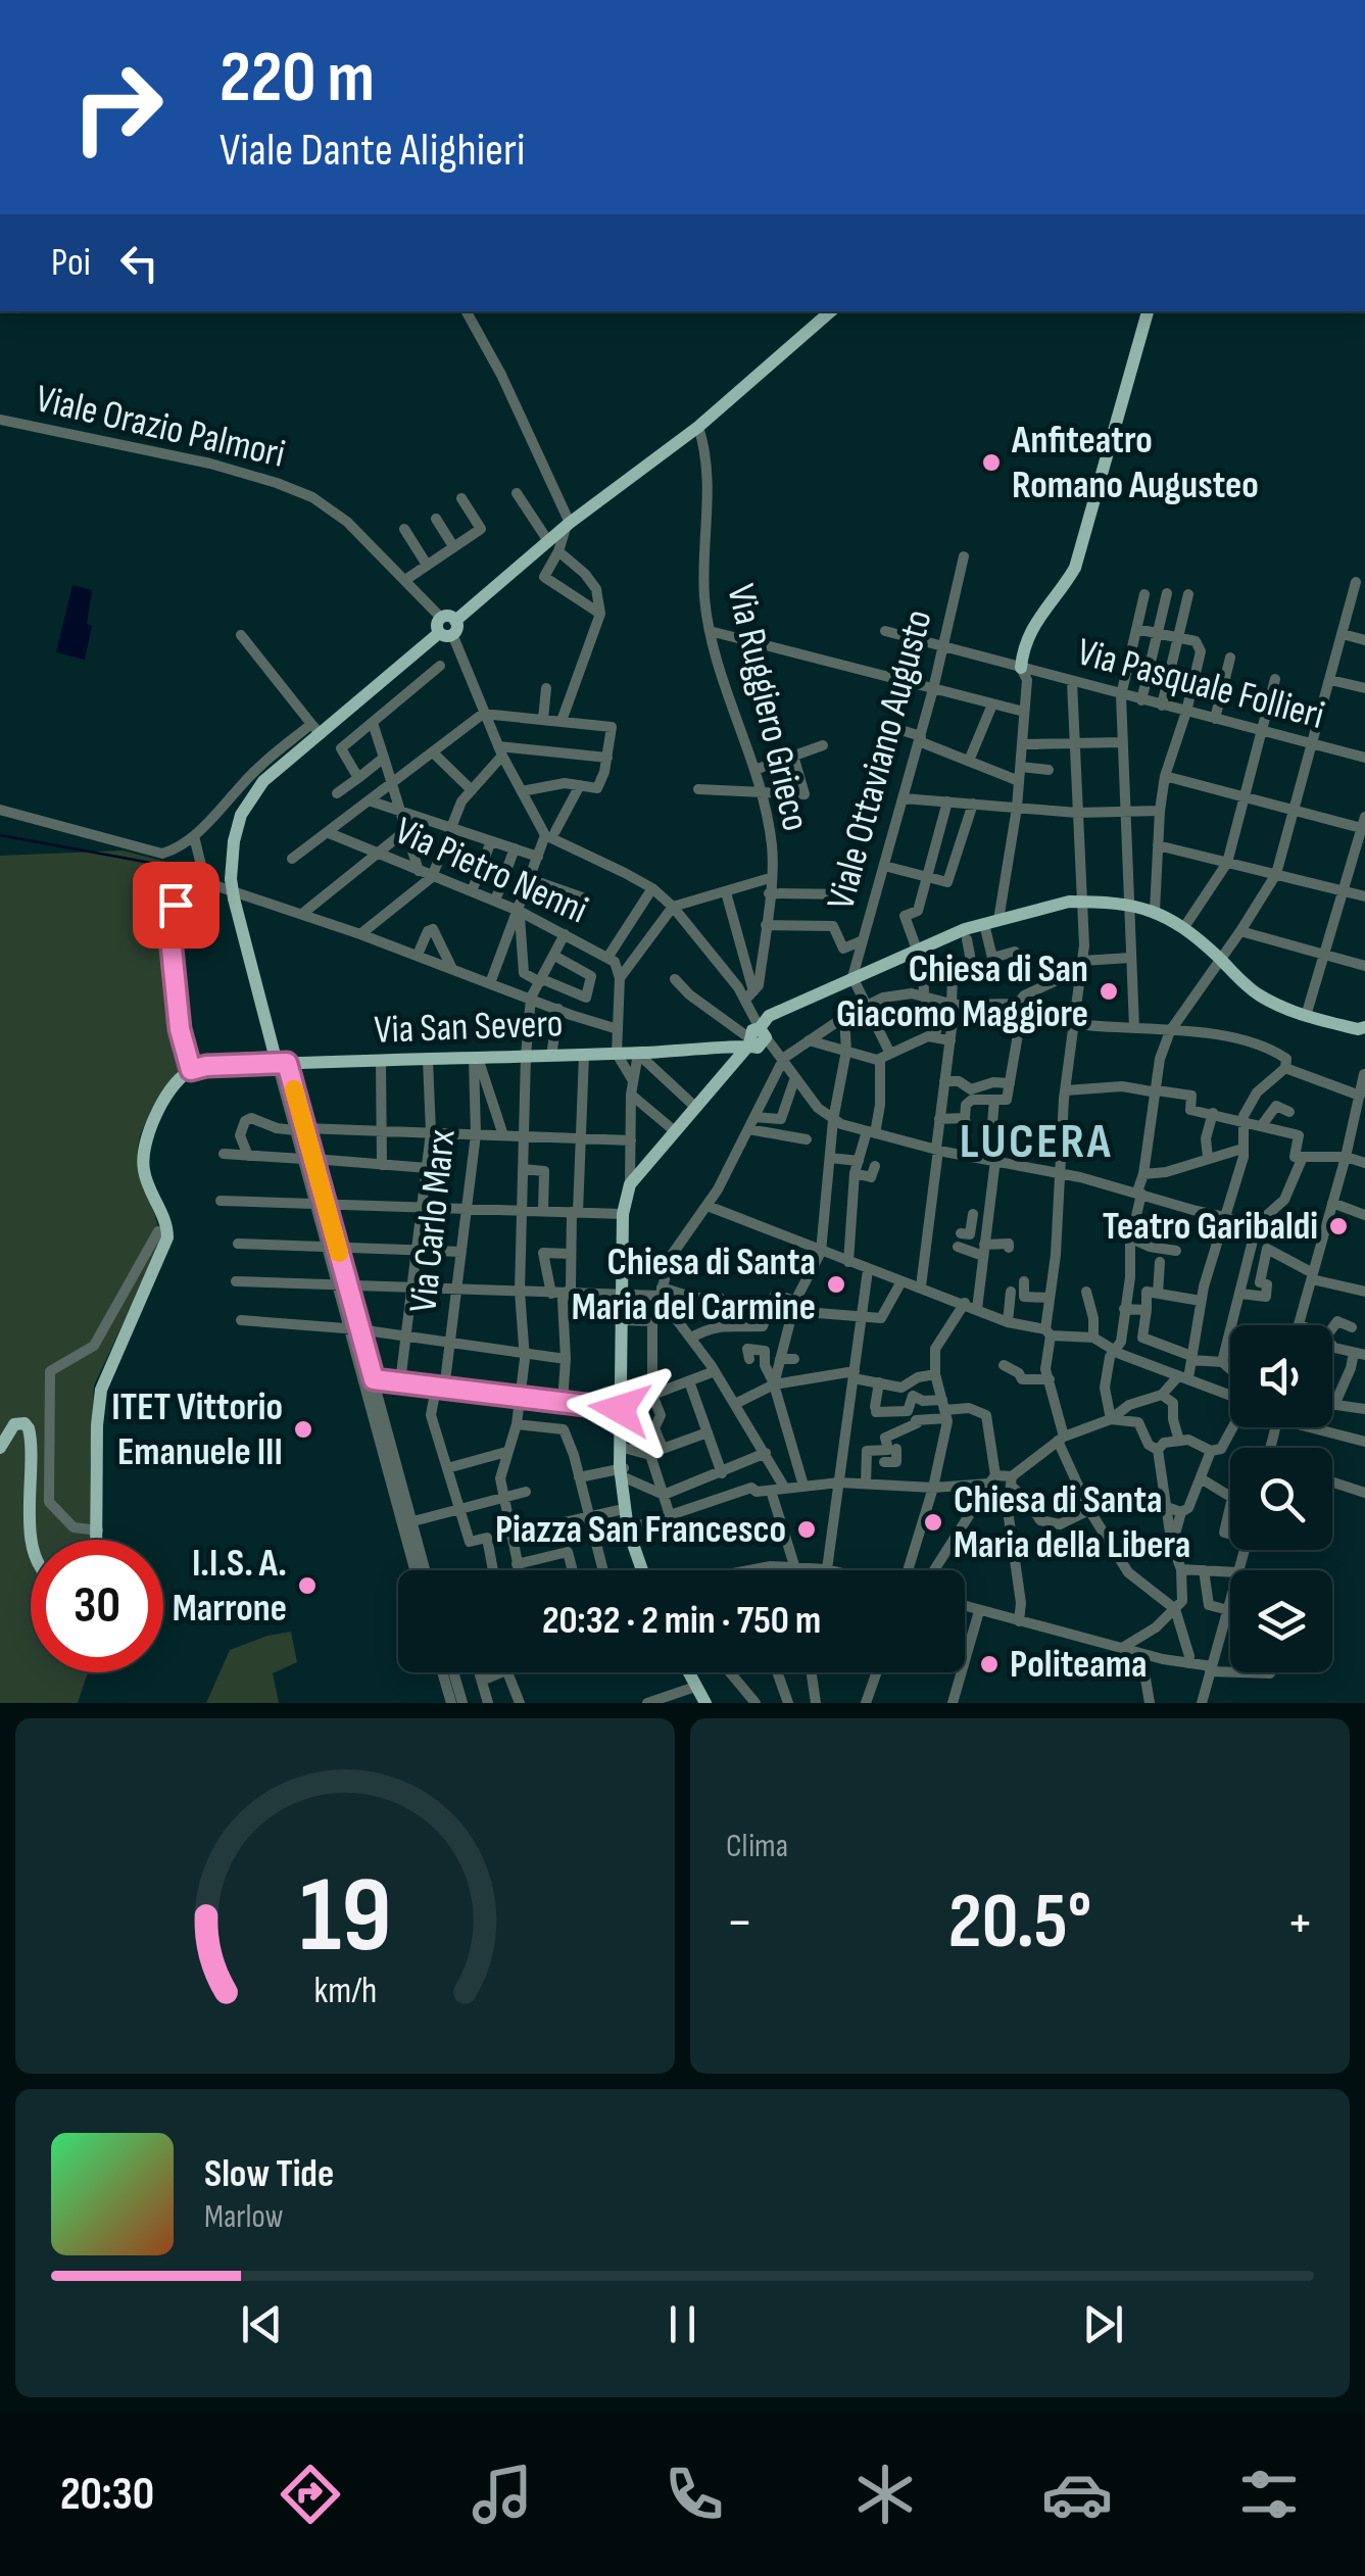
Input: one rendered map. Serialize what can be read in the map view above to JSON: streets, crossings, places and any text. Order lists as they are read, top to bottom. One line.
{"streets":{"main road":["Via San Severo"],"street":["Viale Orazio Palmori","Via Pasquale Follieri","Via Ruggiero Grieco","Viale Ottaviano Augusto","Via Pietro Nenni","Via Carlo Marx"]},"crossings":[["Via Pasquale Follieri","Viale Ottaviano Augusto"],["Via San Severo","Via Carlo Marx"]],"districts":["LUCERA"],"places":["Anfiteatro Romano Augusteo","Chiesa di San Giacomo Maggiore","Teatro Garibaldi","Chiesa di Santa Maria del Carmine","ITET Vittorio Emanuele III","Chiesa di Santa Maria della Libera","Piazza San Francesco","I.I.S. A. Marrone","Politeama"],"page":{"turn":["220 m","Viale Dante Alighieri"],"then":"Poi","limit":"30","trip":"20:32 · 2 min · 750 m","tile":"Clima","heat":["−","20.5°","+"],"song":["Slow Tide","Marlow"],"tabs":"20:30","gauge":["19","km/h"]}}
